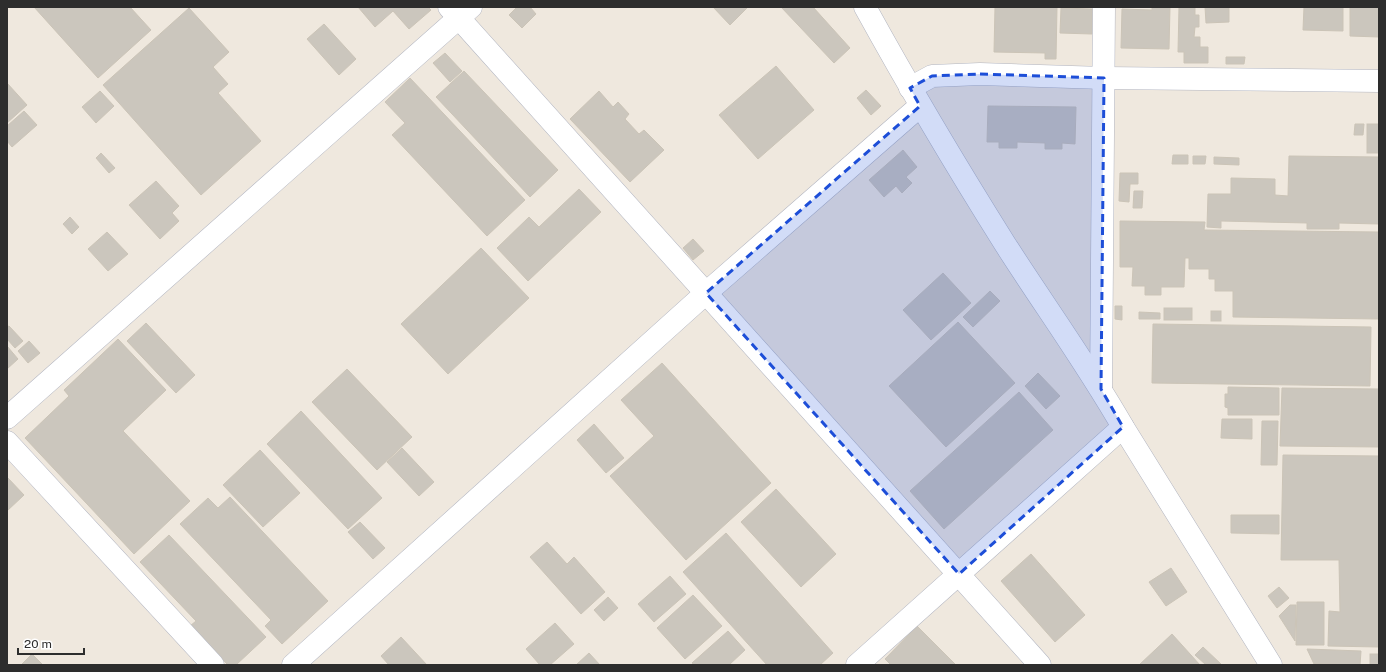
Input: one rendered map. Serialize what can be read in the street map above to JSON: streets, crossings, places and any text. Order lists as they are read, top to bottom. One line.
{"scale_bar":"20 m"}
